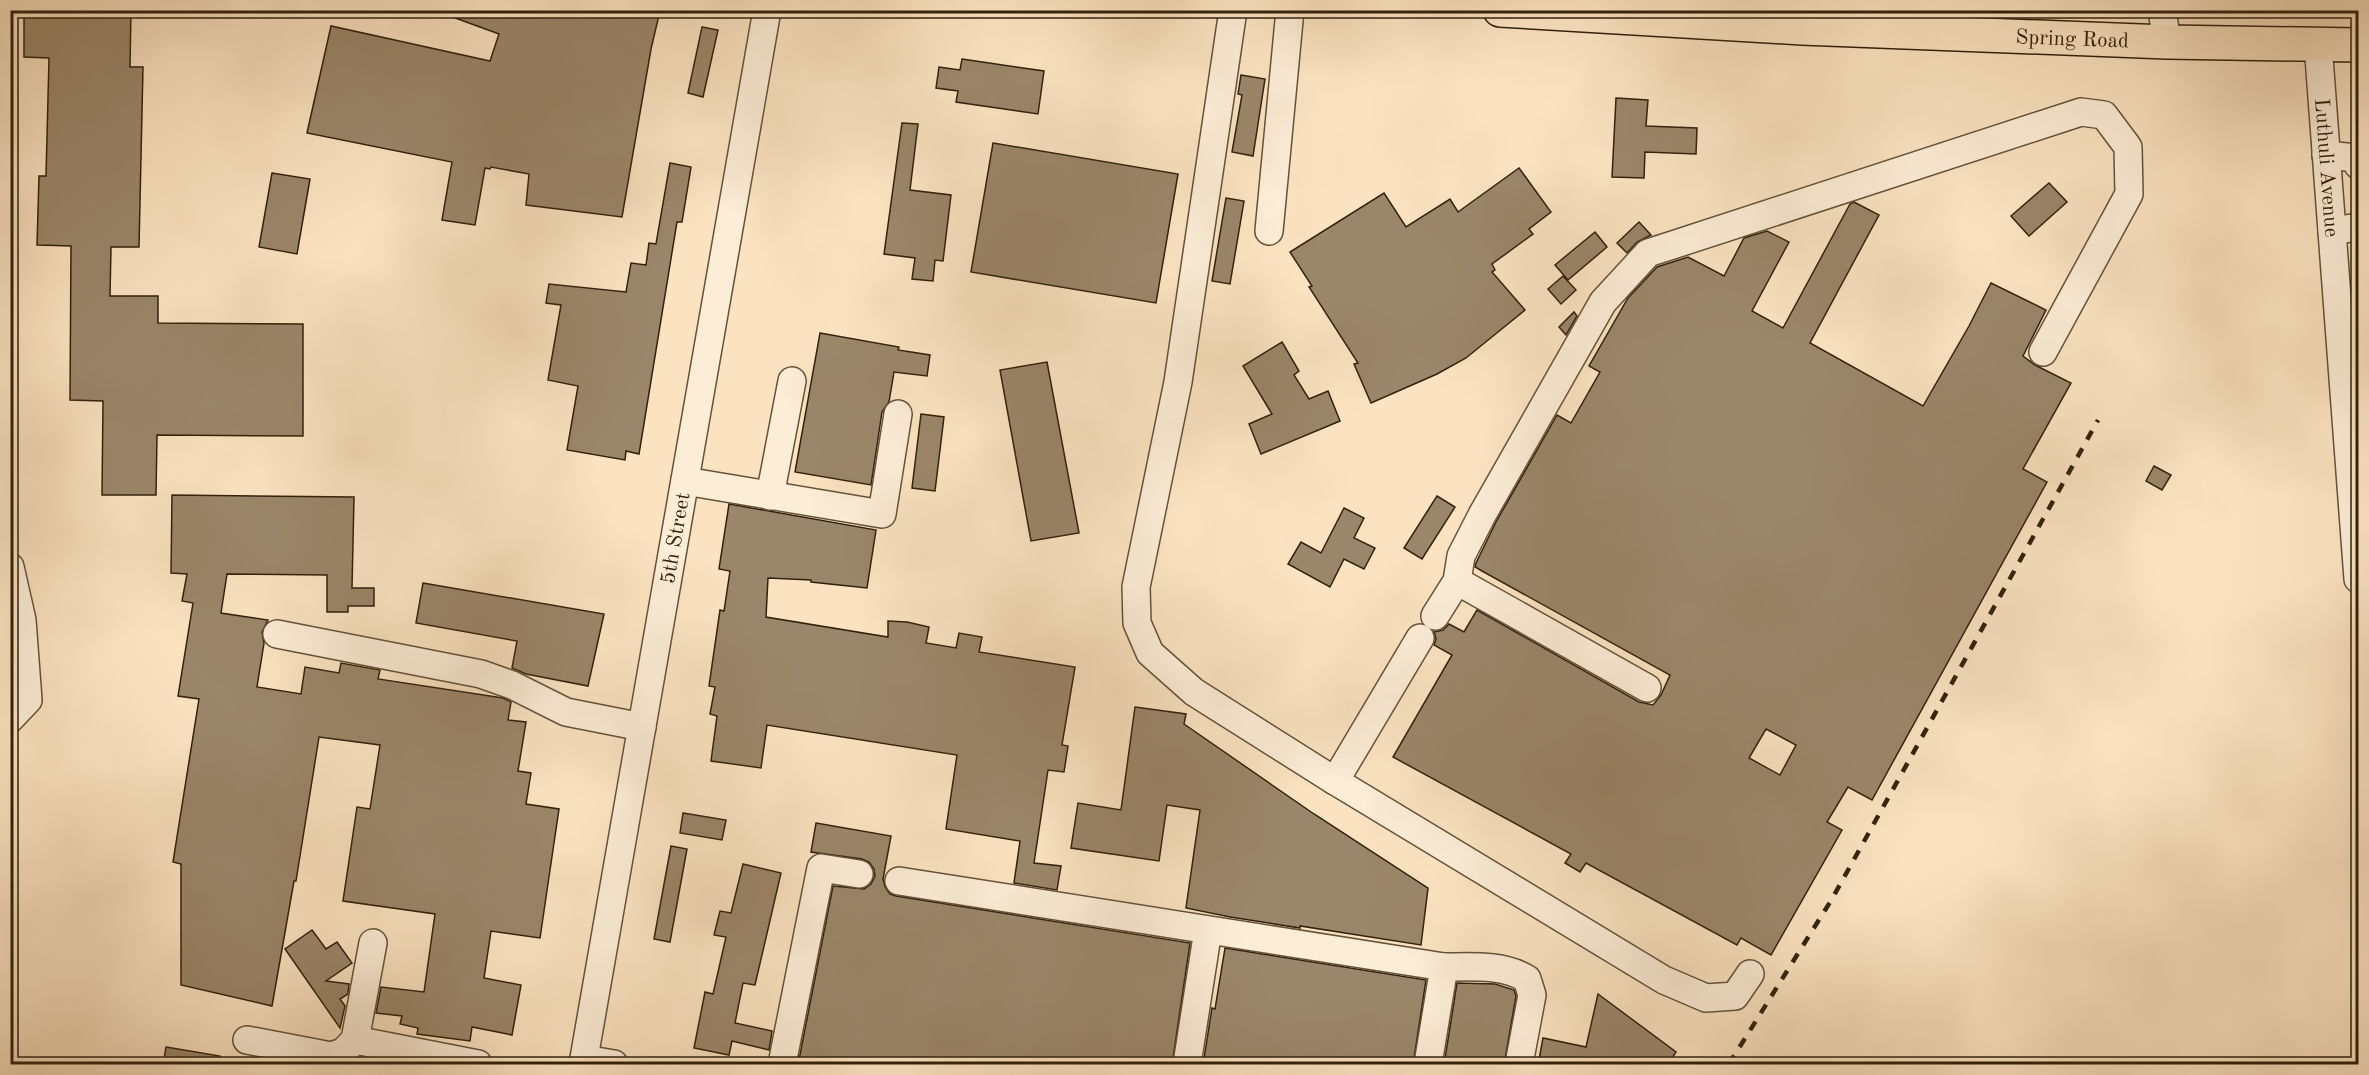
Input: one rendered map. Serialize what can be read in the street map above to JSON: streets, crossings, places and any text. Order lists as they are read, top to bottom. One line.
{"streets":{"main road":["Spring Road"],"street":["Luthuli Avenue","5th Street"]},"crossings":[["Spring Road","Luthuli Avenue"]]}
